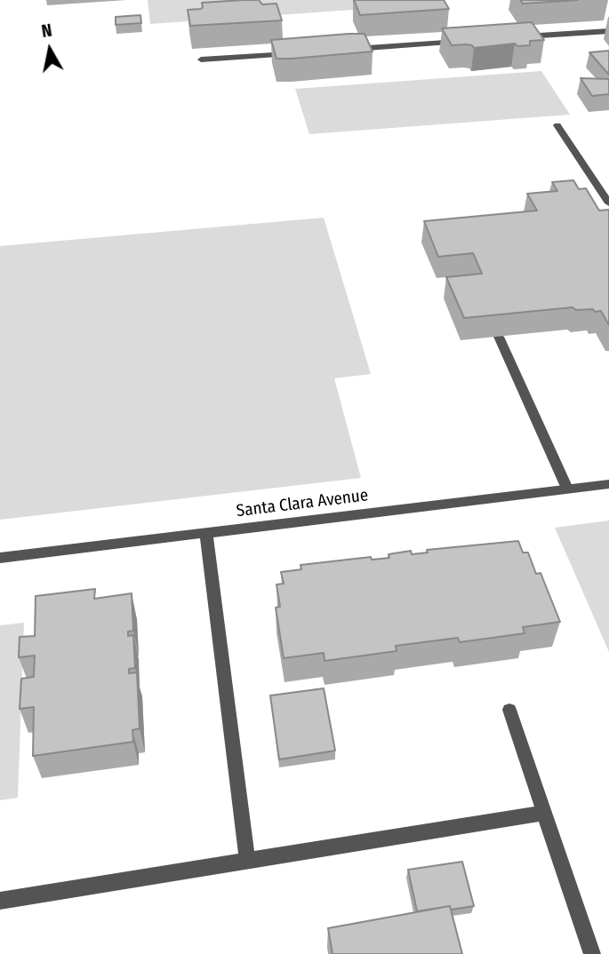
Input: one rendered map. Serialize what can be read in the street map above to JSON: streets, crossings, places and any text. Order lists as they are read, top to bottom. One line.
{"streets":{"street":["Santa Clara Avenue"]},"north":"top"}
